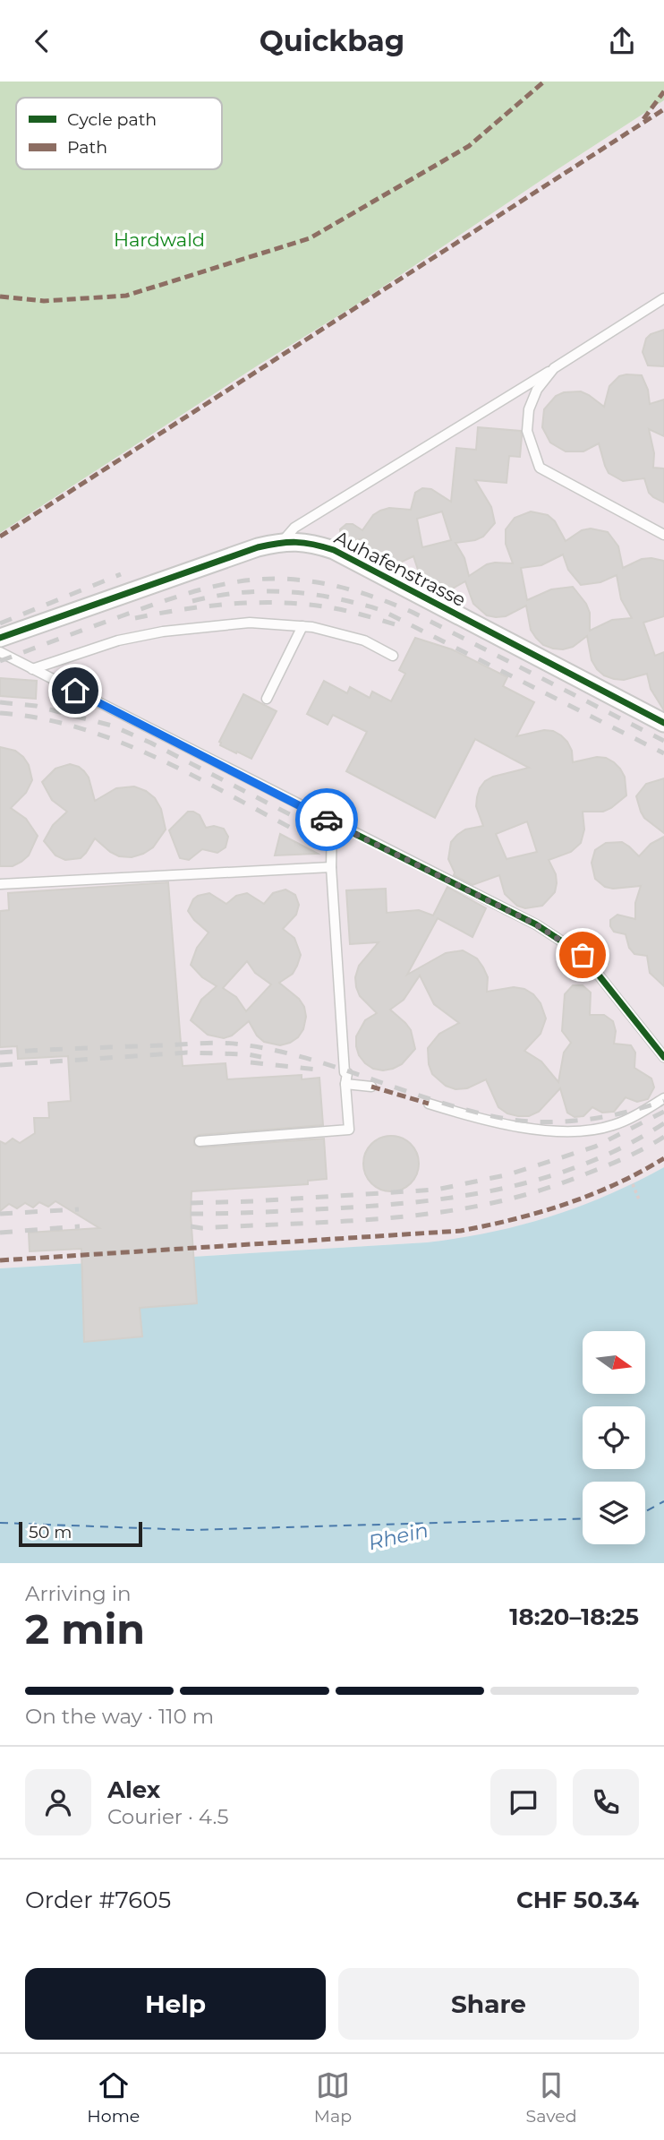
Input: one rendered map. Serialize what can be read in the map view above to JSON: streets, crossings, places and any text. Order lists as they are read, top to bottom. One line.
{"streets":{"street":["Auhafenstrasse"]},"water":["Rhein"],"parks":["Hardwald"],"legend":["Cycle path","Path"],"scale_bar":"50 m","north":"right","page":{"header":"Quickbag","scale":"50 m","heading":["2 min","Arriving in","18:20–18:25"],"panel":["Alex","Courier · 4.5","Order #7605","CHF 50.34"],"bar":"On the way · 110 m","buttons":["Help","Share"],"tabs":["Home","Map","Saved"]}}
